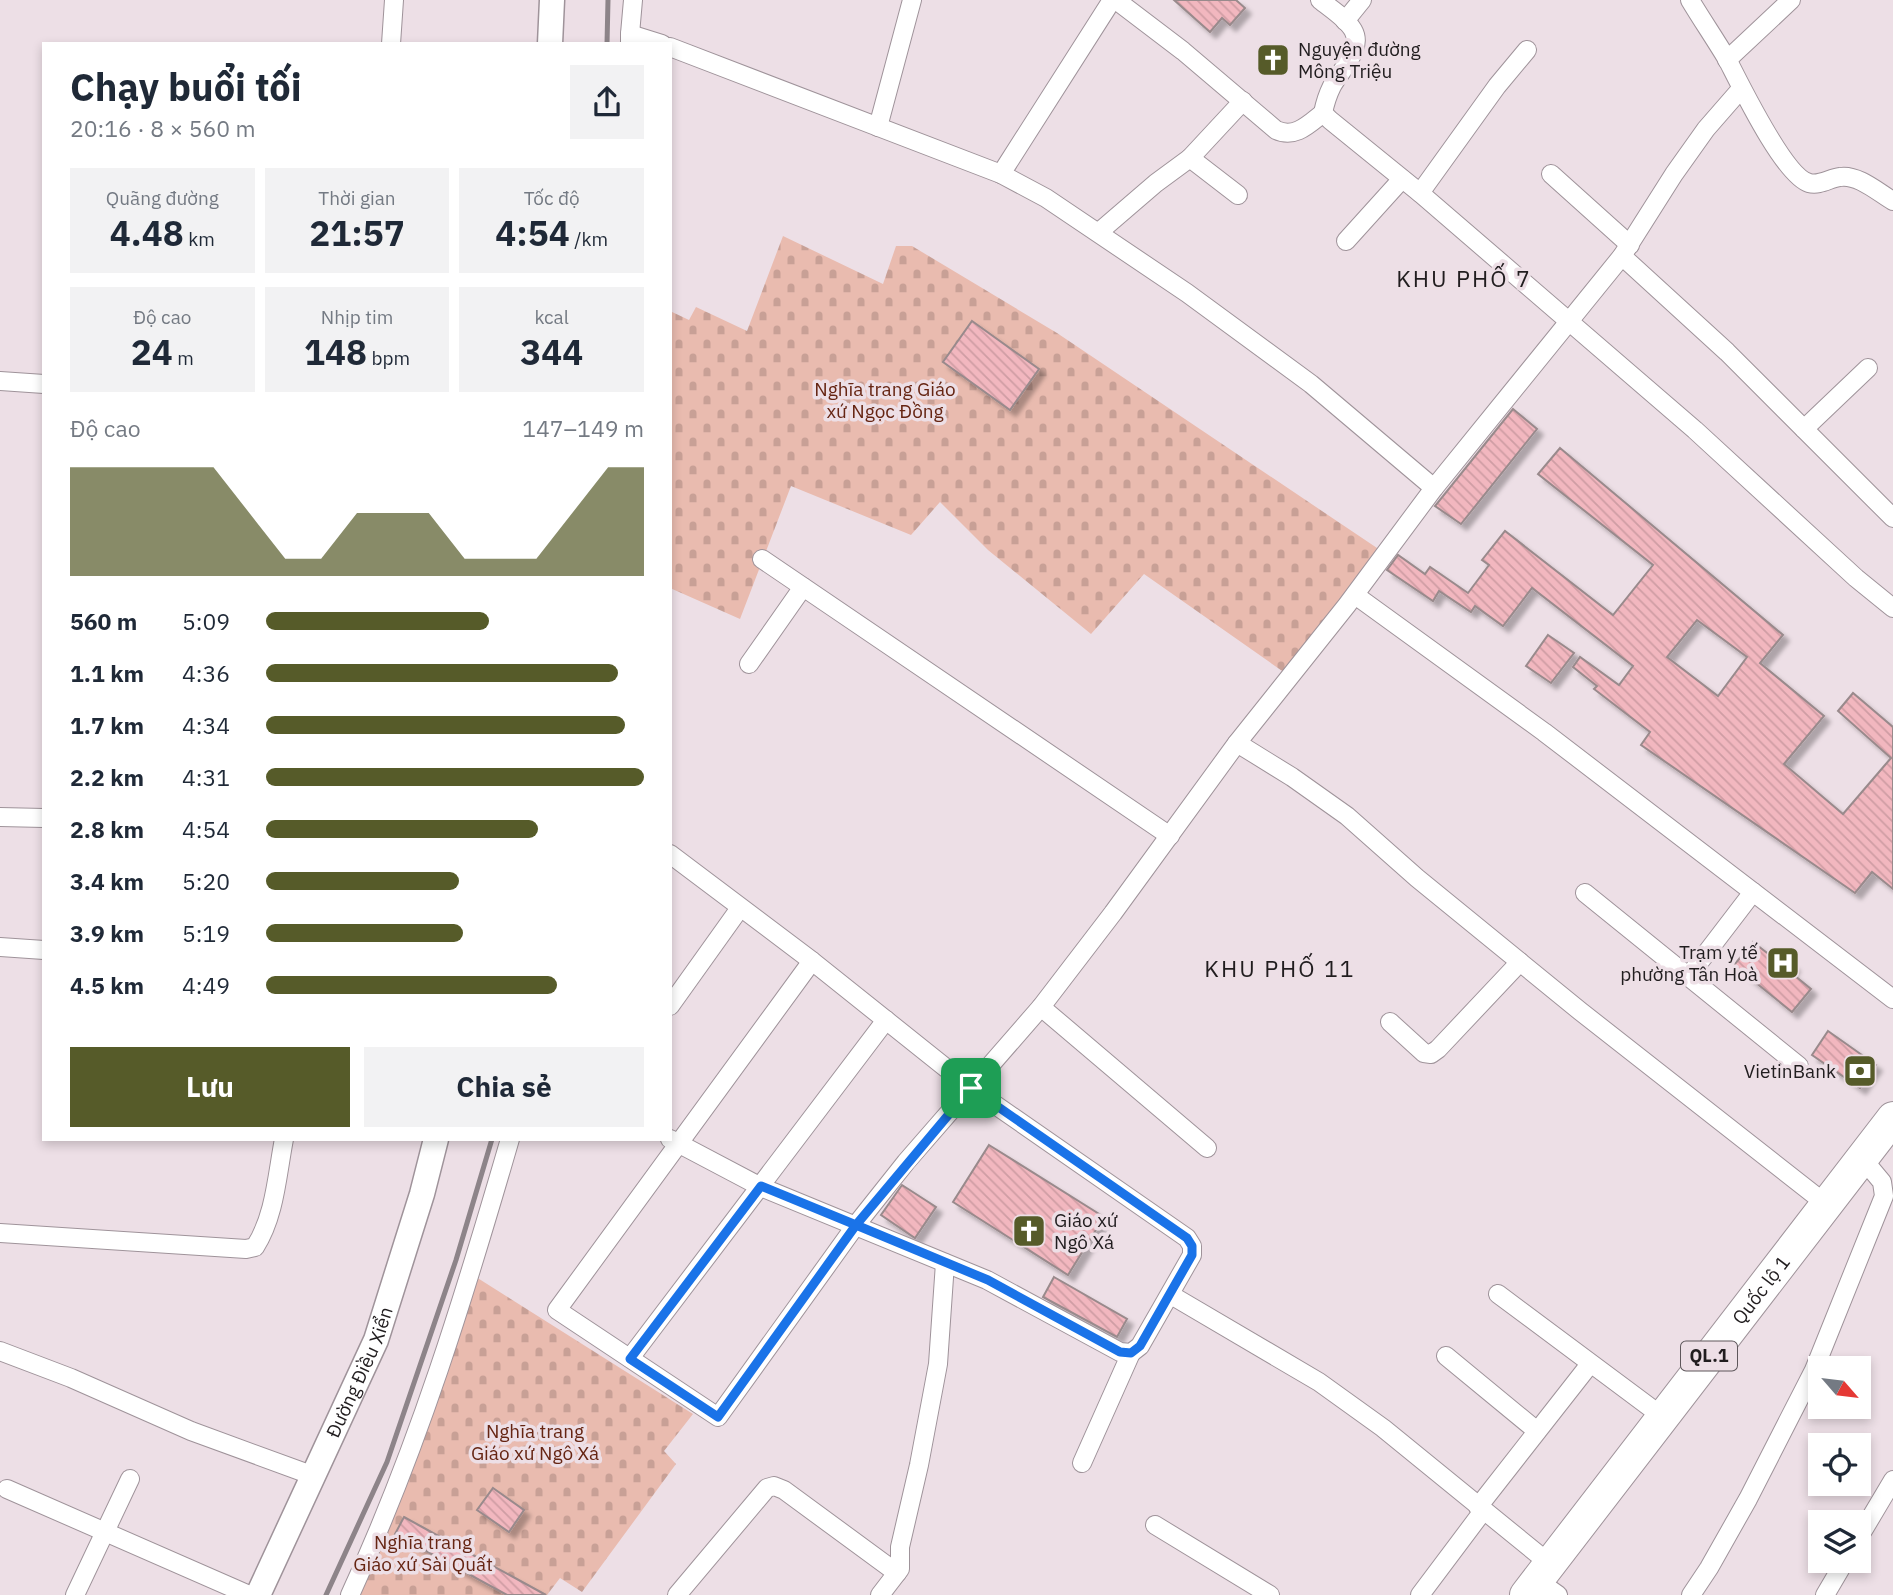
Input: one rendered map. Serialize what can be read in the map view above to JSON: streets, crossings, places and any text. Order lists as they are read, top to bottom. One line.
{"streets":{"highway":["Quốc lộ 1","QL.1"],"street":["Đường Điều Xiển"]},"districts":["KHU PHỐ 7","KHU PHỐ 11"],"parks":["Nghĩa trang Giáo xứ Ngọc Đồng","Nghĩa trang Giáo xứ Ngô Xá","Nghĩa trang Giáo xứ Sài Quất"],"places":{"church":["Nguyện đường Mông Triệu","Giáo xứ Ngô Xá"],"hospital":["Trạm y tế phường Tân Hoà"],"bank":["VietinBank"]},"north":"bottom right","page":{"heading":["Chạy buổi tối","20:16 · 8 × 560 m"],"stats":[["Quãng đường","4.48 km"],["Thời gian","21:57"],["Tốc độ","4:54 /km"],["Độ cao","24 m"],["Nhịp tim","148 bpm"],["kcal","344"]],"chart":["Độ cao","147–149 m"],"list":[{"name":"560 m","note":"5:09"},{"name":"1.1 km","note":"4:36"},{"name":"1.7 km","note":"4:34"},{"name":"2.2 km","note":"4:31"},{"name":"2.8 km","note":"4:54"},{"name":"3.4 km","note":"5:20"},{"name":"3.9 km","note":"5:19"},{"name":"4.5 km","note":"4:49"}],"buttons":["Lưu","Chia sẻ"]}}
